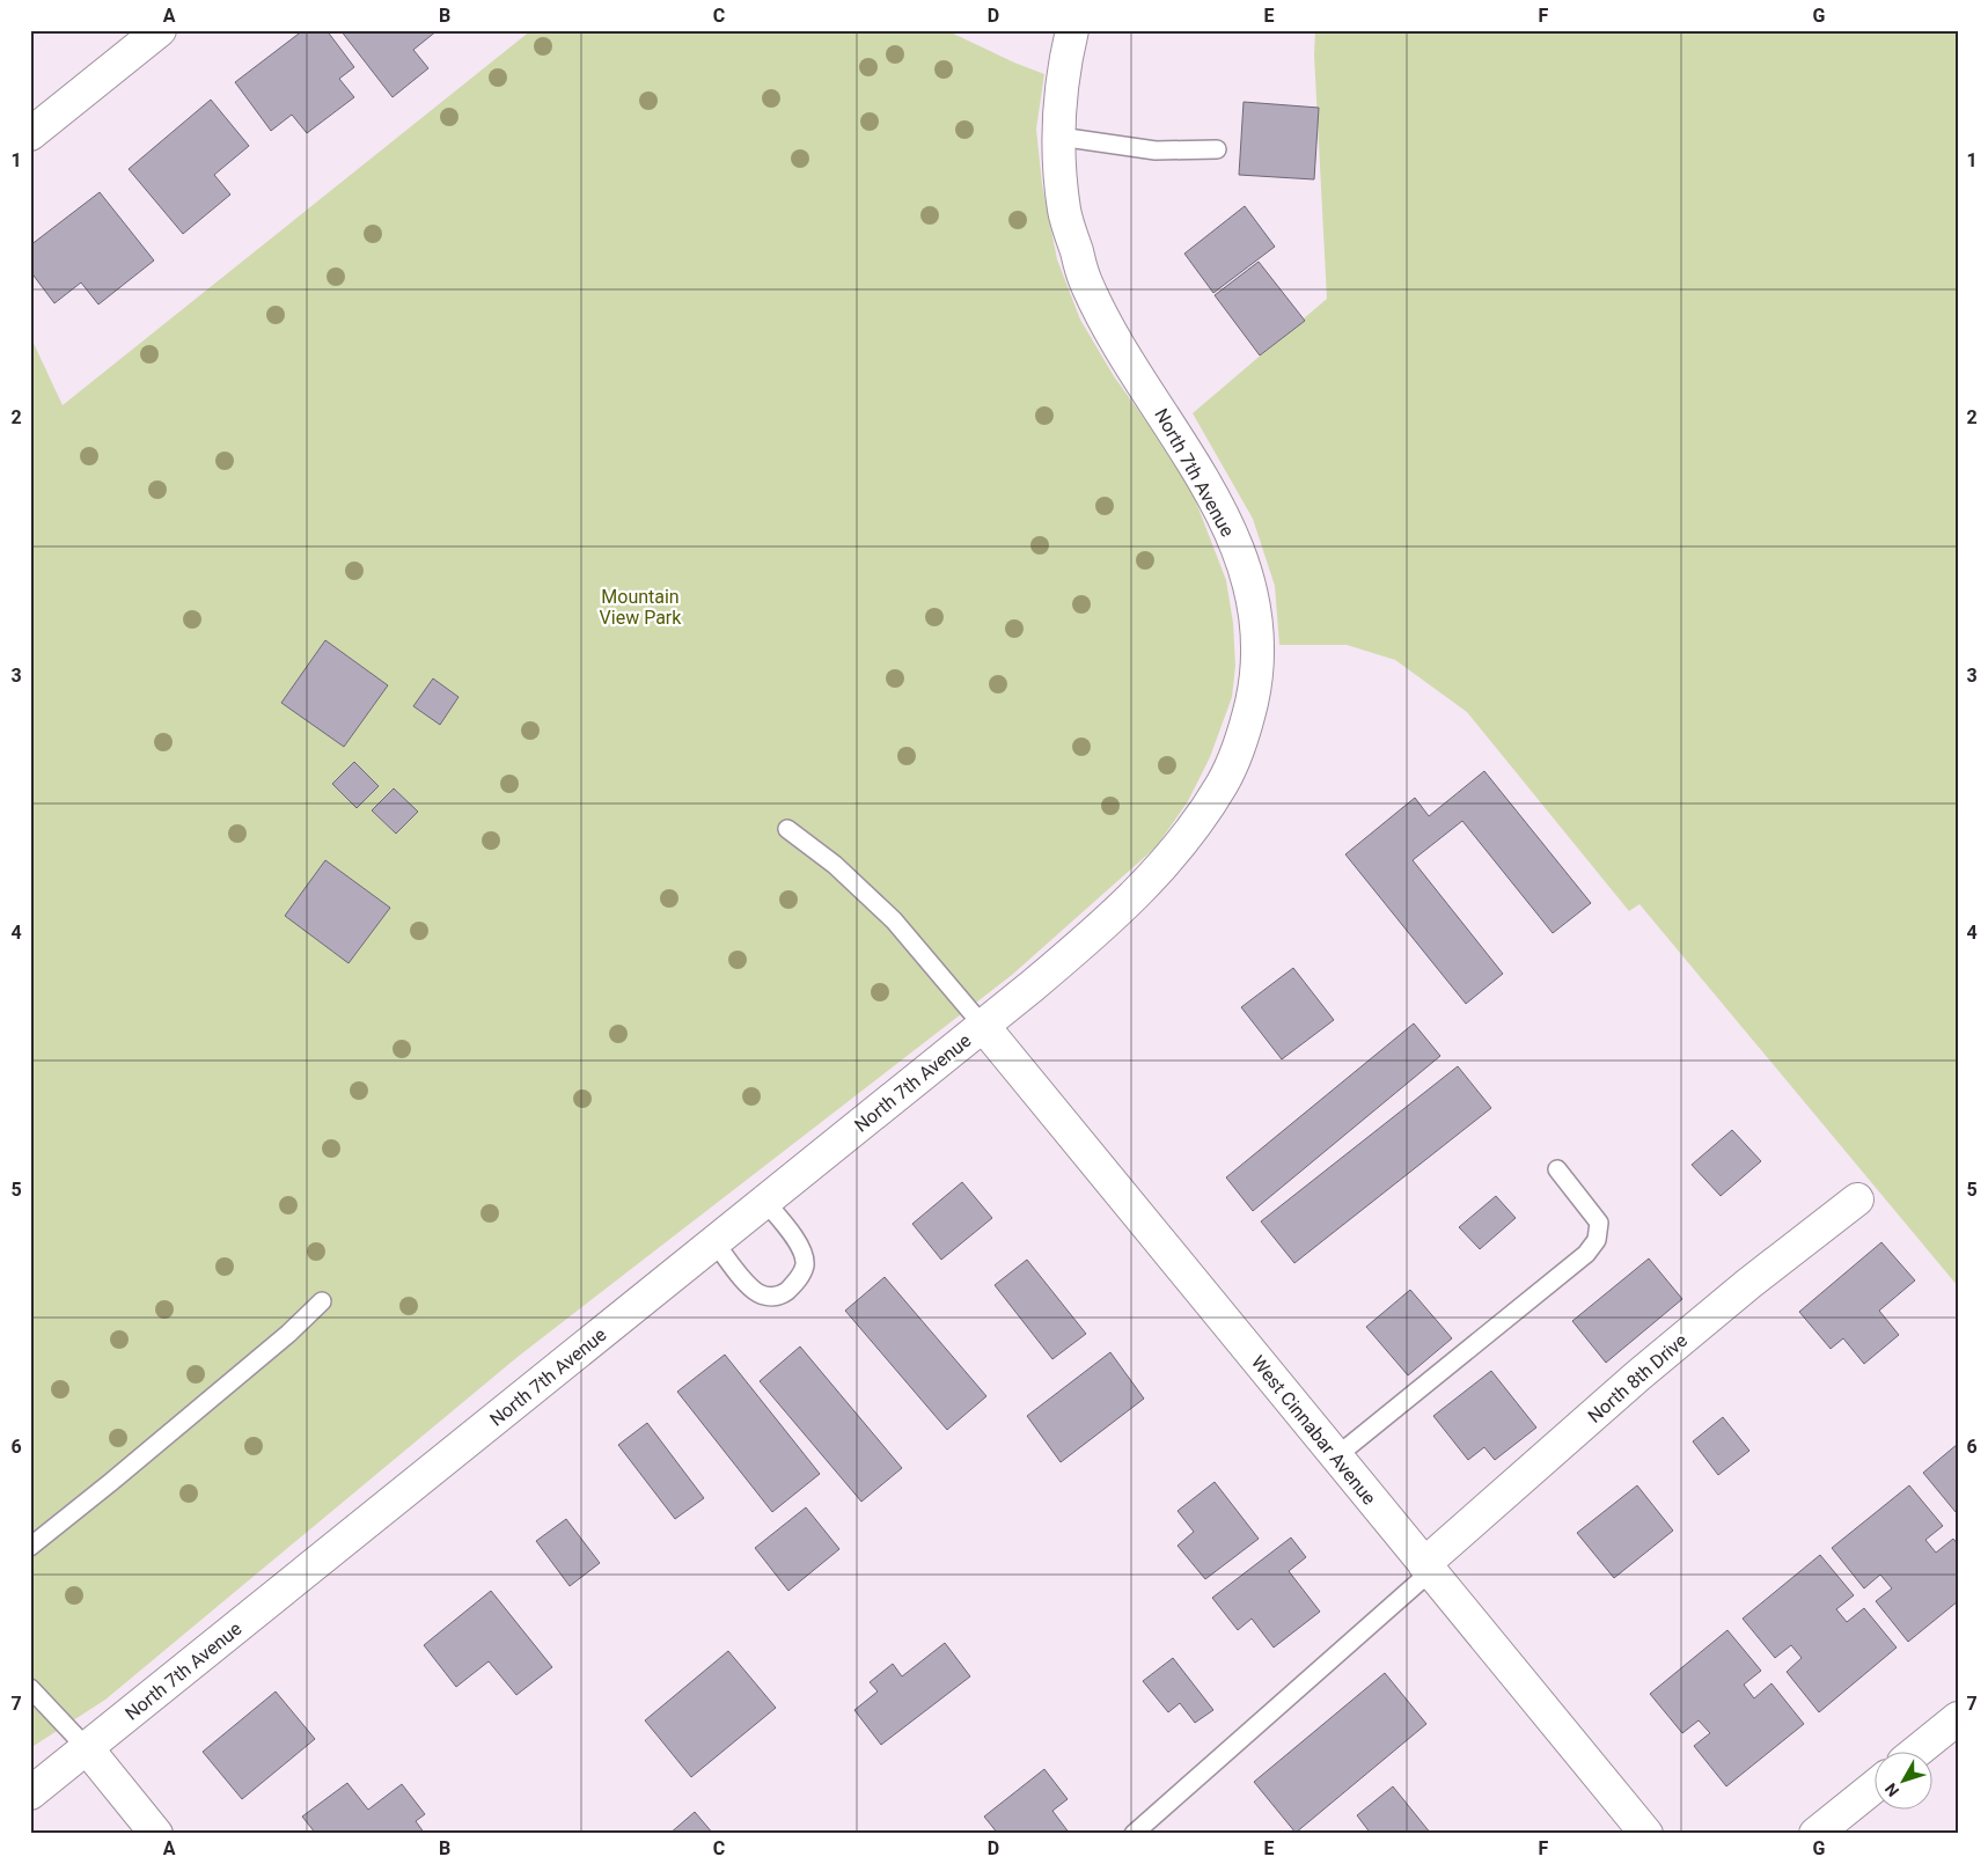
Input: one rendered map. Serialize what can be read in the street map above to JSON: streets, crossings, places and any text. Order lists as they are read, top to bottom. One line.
{"streets":{"street":["North 7th Avenue","North 8th Drive","West Cinnabar Avenue"]},"crossings":[["North 7th Avenue","West Cinnabar Avenue"],["North 8th Drive","West Cinnabar Avenue"]],"parks":["Mountain View Park"],"north":"bottom left","grid":{"columns":["A","B","C","D","E","F","G"],"rows":["1","2","3","4","5","6","7"]}}
